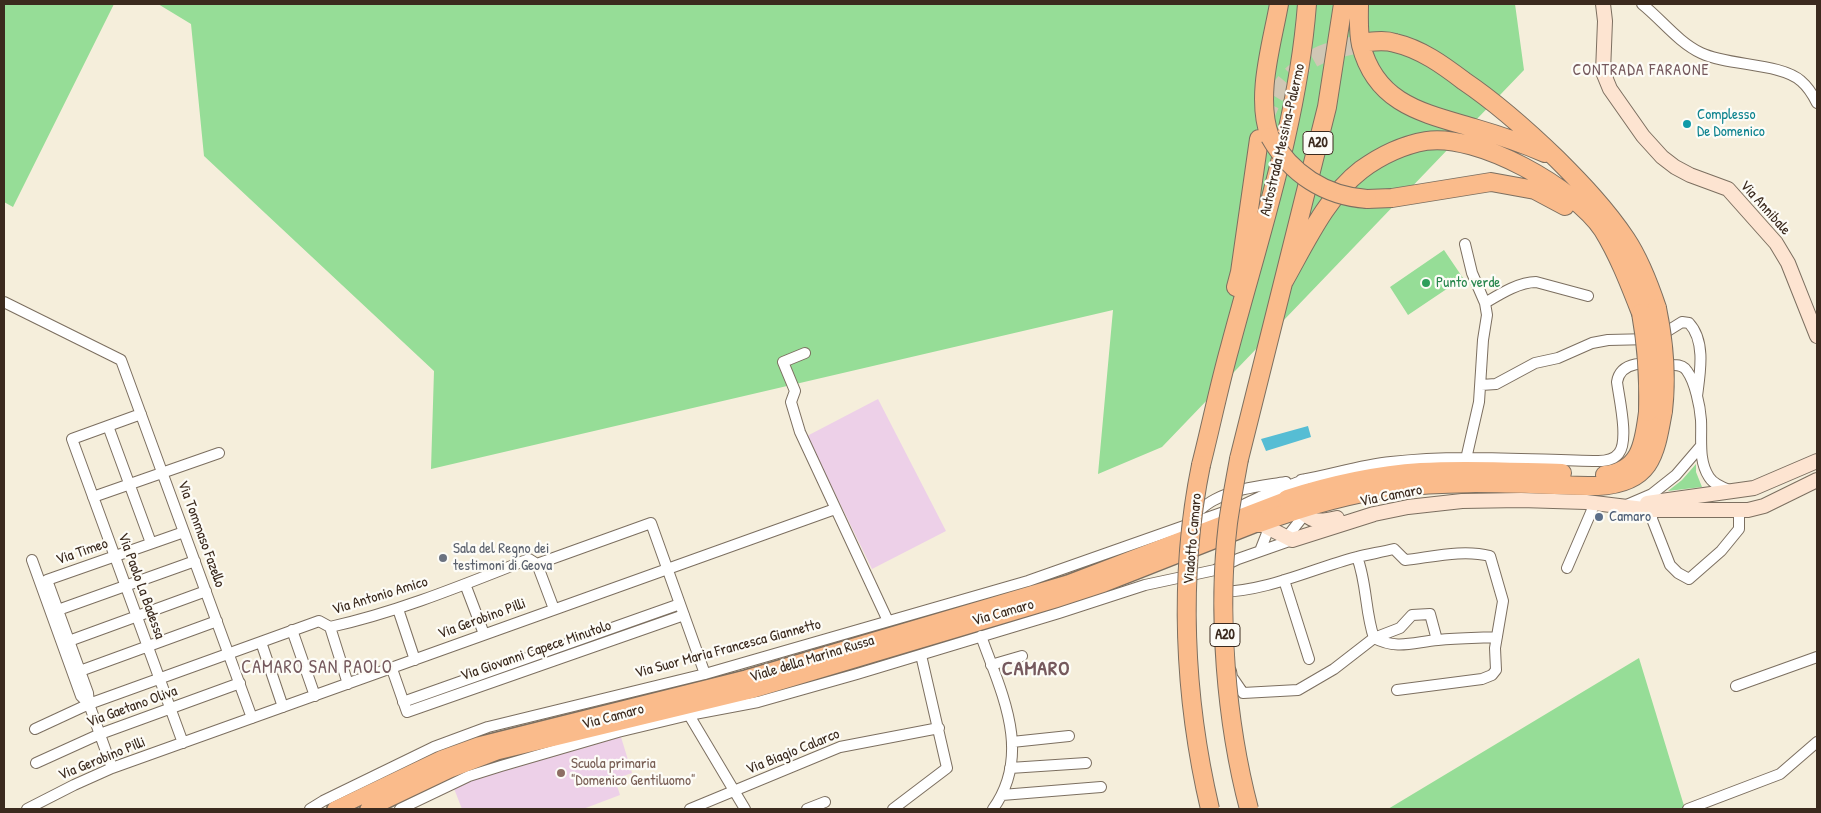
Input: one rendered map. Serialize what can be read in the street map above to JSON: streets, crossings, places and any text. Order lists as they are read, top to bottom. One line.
{"streets":{"highway":["Autostrada Messina-Palermo","A20","Viadotto Camaro"],"main road":["Viale della Marina Russa"],"street":["Via Annibale","Via Camaro","Via Tommaso Fazello","Via Timeo","Via Paolo La Badessa","Via Antonio Amico","Via Gerobino Pilli","Via Suor Maria Francesca Giannetto","Via Giovanni Capece Minutolo","Via Gaetano Oliva","Via Biagio Calarco"]},"crossings":[["Autostrada Messina-Palermo","Viadotto Camaro"],["Via Tommaso Fazello","Via Timeo"],["Via Tommaso Fazello","Via Antonio Amico"],["Via Tommaso Fazello","Via Gerobino Pilli"],["Via Tommaso Fazello","Via Gaetano Oliva"],["Via Timeo","Via Paolo La Badessa"],["Via Paolo La Badessa","Via Antonio Amico"],["Via Paolo La Badessa","Via Gerobino Pilli"],["Via Paolo La Badessa","Via Gaetano Oliva"],["Via Antonio Amico","Via Gerobino Pilli"]],"districts":["CONTRADA FARAONE","CAMARO SAN PAOLO","CAMARO"],"places":["Complesso De Domenico","Punto verde","Camaro","Sala del Regno dei testimoni di Geova","Scuola primaria \"Domenico Gentiluomo\""]}
